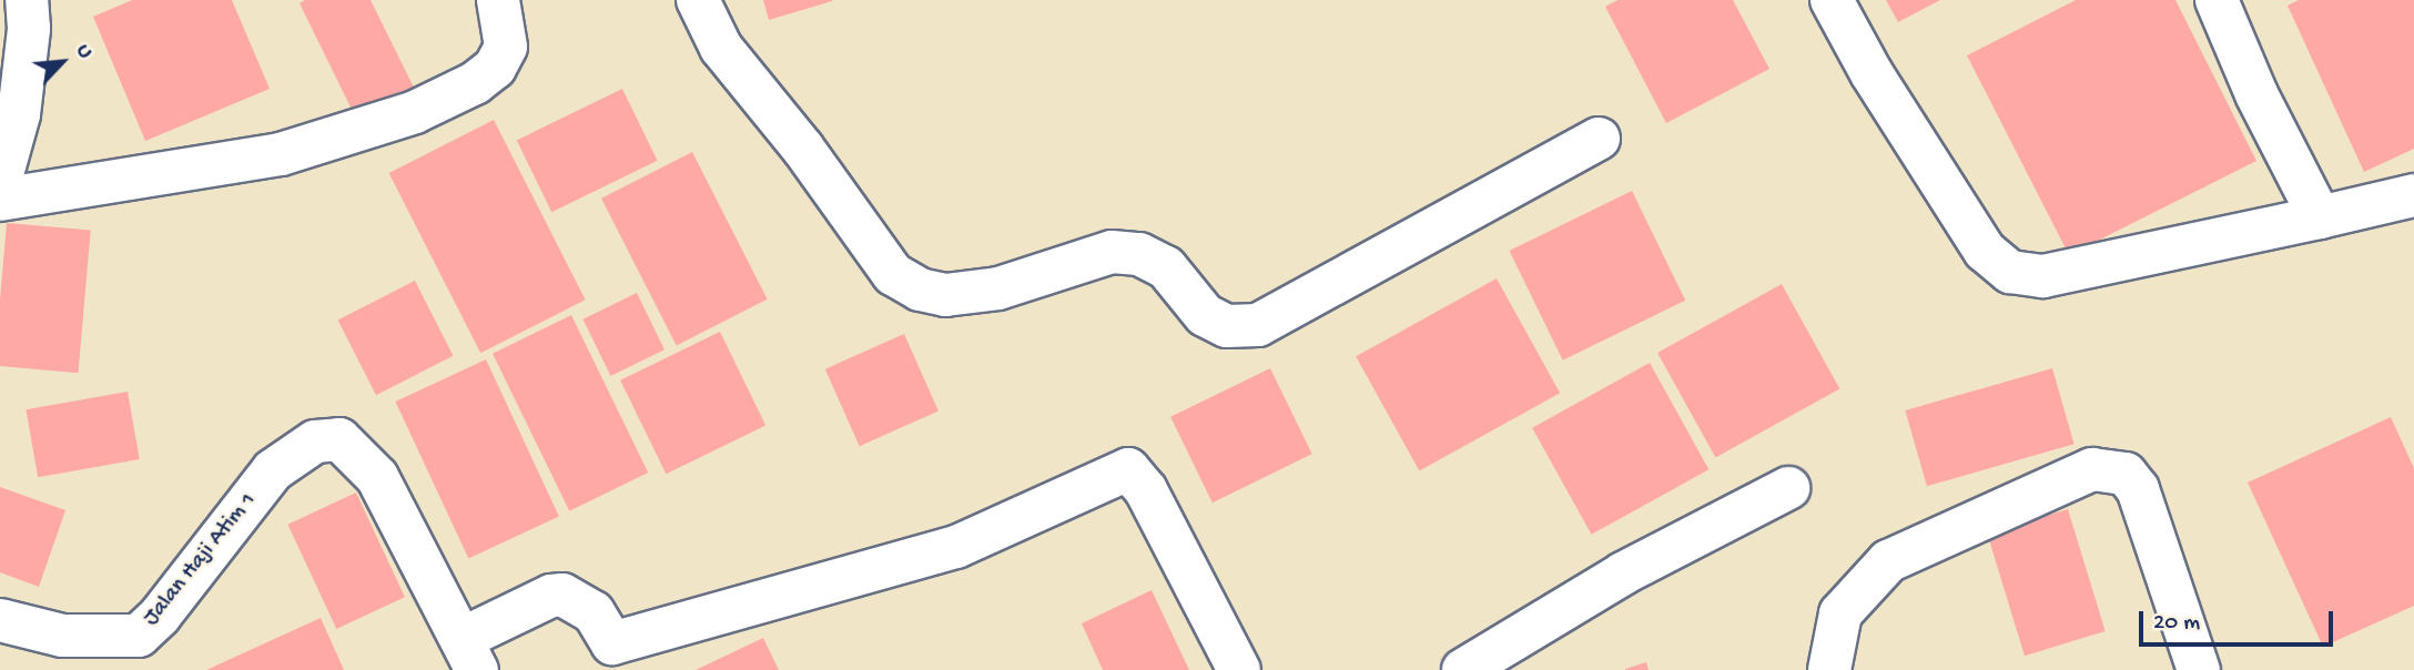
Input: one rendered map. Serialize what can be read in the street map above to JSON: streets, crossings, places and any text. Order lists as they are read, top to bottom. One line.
{"streets":{"street":["Jalan Haji Atim 1"]},"scale_bar":"20 m","north":"top right"}
